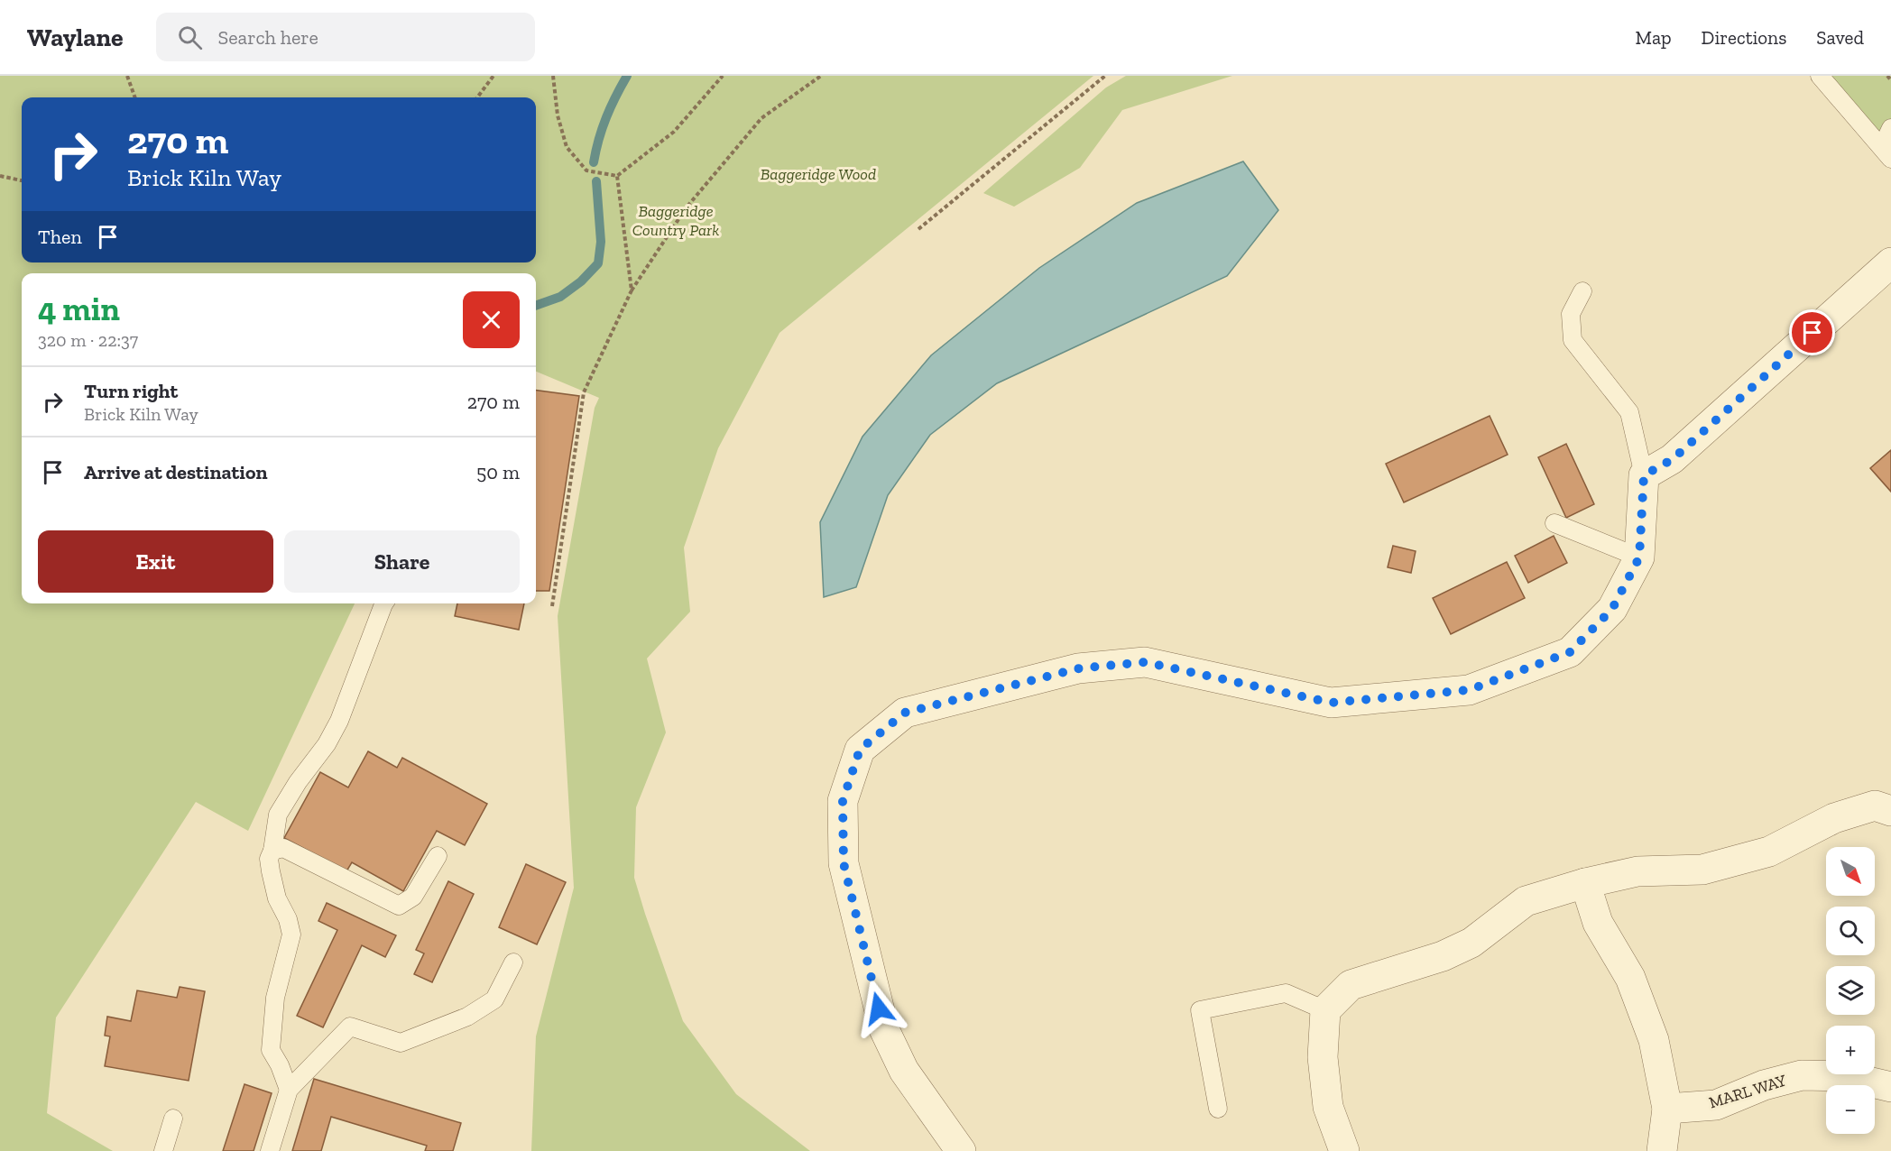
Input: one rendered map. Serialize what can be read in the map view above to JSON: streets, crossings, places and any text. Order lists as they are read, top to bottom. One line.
{"streets":{"street":["MARL WAY"]},"parks":["Baggeridge Wood","Baggeridge Country Park"],"north":"bottom right","page":{"header":"Waylane","search":"Search here","nav":["Map","Directions","Saved"],"turn":["270 m","Brick Kiln Way"],"then":"Then","heading":["4 min","320 m · 22:37"],"list":[{"name":"Turn right","note":"Brick Kiln Way","value":"270 m"},{"name":"Arrive at destination","value":"50 m"}],"buttons":["Exit","Share"],"map_buttons":["+","−"]}}
